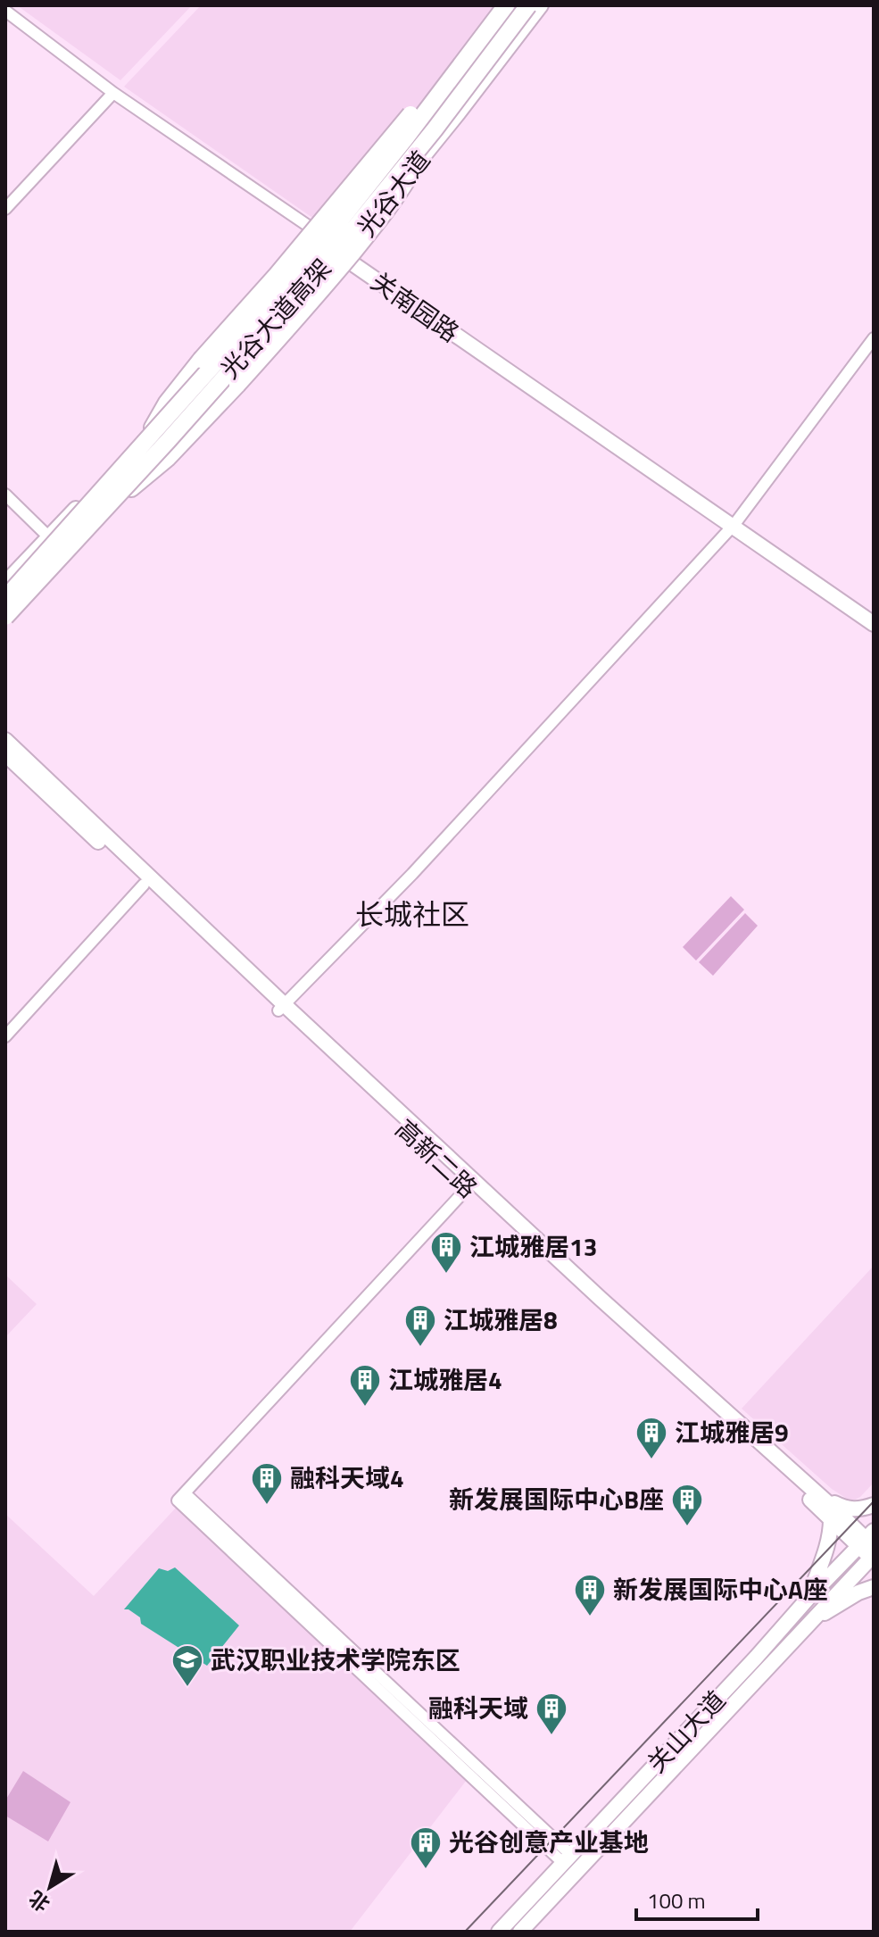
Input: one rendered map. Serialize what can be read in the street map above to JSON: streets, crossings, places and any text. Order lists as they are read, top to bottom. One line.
{"streets":{"highway":["光谷大道高架"],"main road":["光谷大道","关南园路","高新二路","关山大道"]},"crossings":[["光谷大道","关南园路"],["光谷大道","光谷大道高架"],["高新二路","关山大道"]],"districts":["长城社区"],"places":{"building":["江城雅居13","江城雅居8","江城雅居4","江城雅居9","融科天域4","新发展国际中心B座","新发展国际中心A座","融科天域","光谷创意产业基地"],"school or university":["武汉职业技术学院东区"]},"scale_bar":"100 m","north":"bottom left"}
